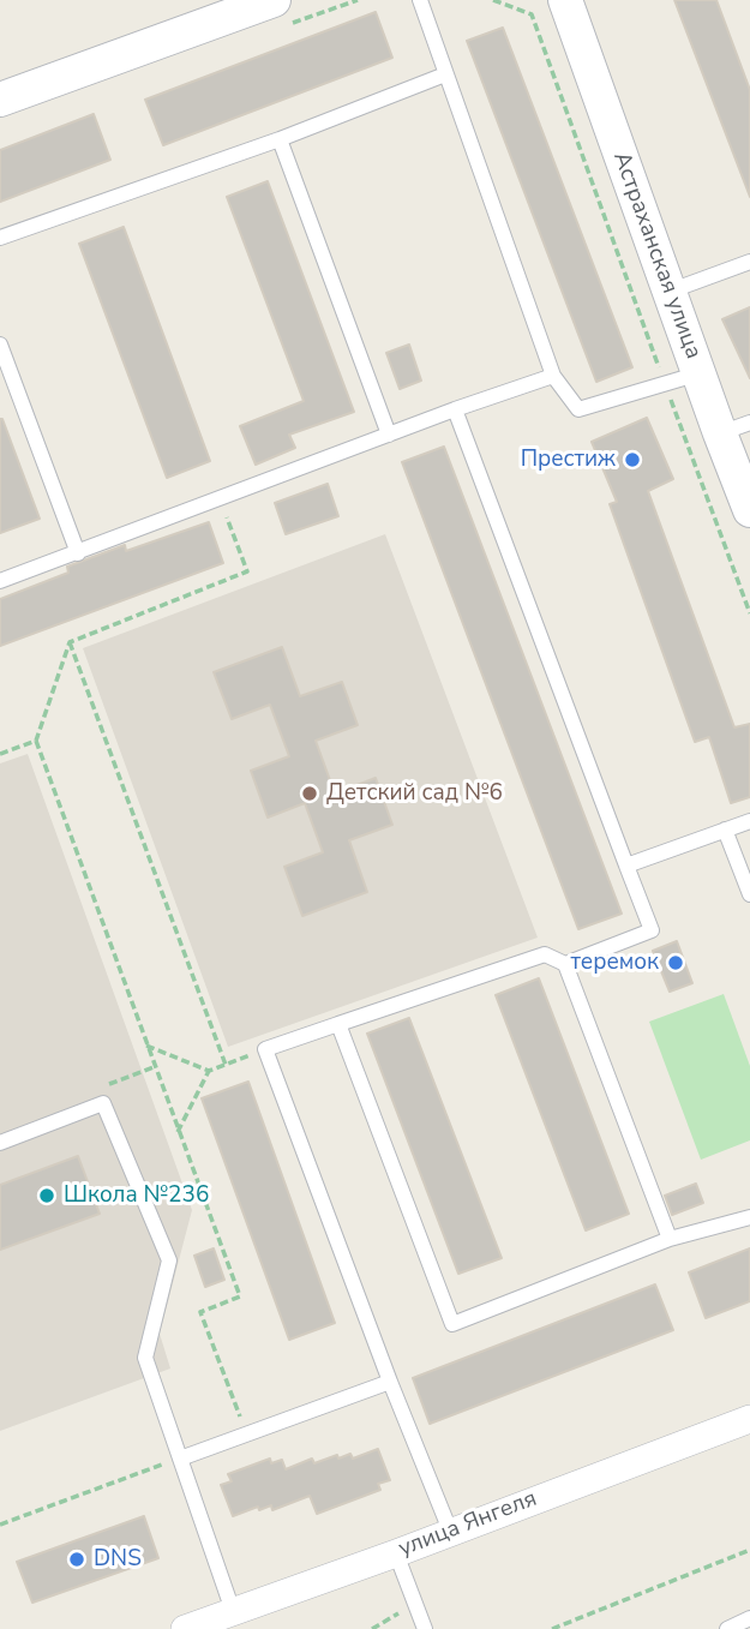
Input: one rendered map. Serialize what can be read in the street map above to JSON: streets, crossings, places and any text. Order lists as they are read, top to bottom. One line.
{"streets":{"street":["Астраханская улица","улица Янгеля"]},"places":["Престиж","Детский сад №6","теремок","Школа №236","DNS"]}
